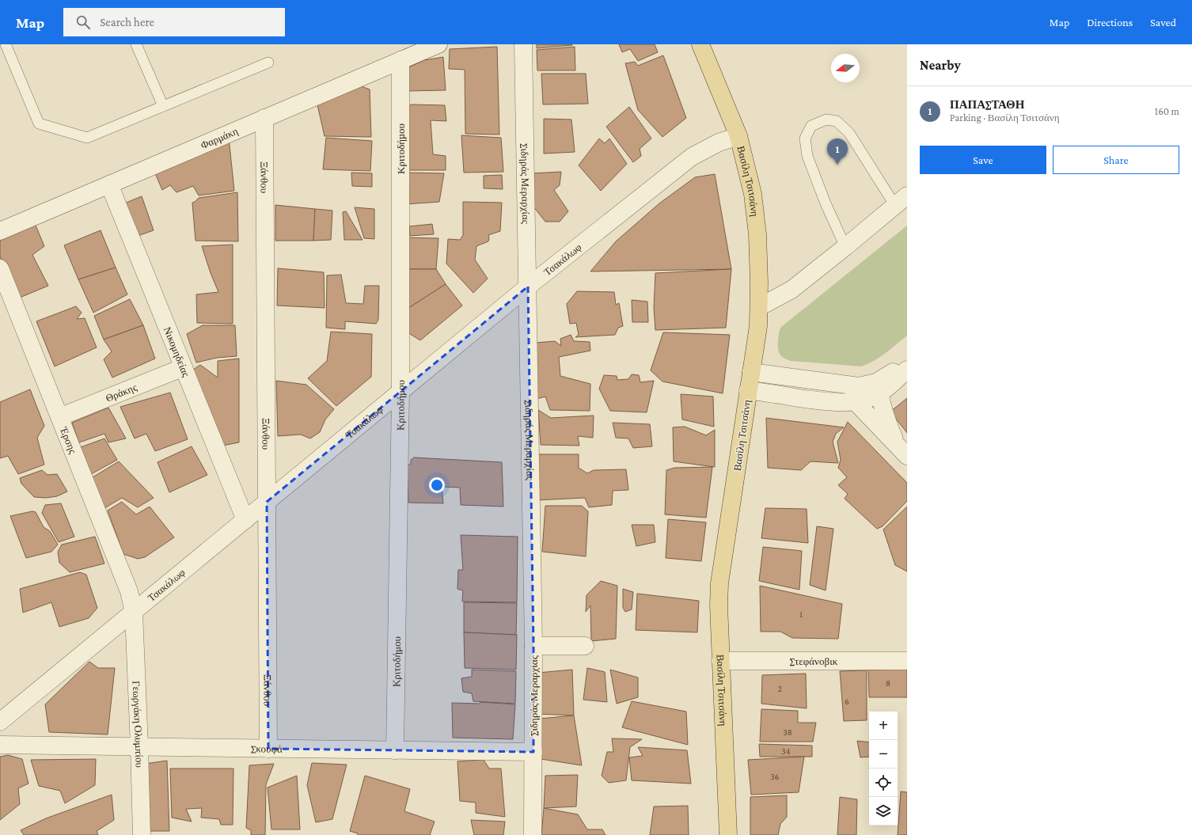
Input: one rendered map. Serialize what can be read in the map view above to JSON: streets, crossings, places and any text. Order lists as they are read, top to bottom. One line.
{"streets":{"main road":["Βασίλη Τσιτσάνη"],"street":["Φαρμάκη","Κριτοδήμου","Ξάνθου","Σιδηράς Μεραρχίας","Τσακάλωφ","Νικομηδείας","Θράκης","Έρσης","Στεφάνοβικ","Γεωργάκη Ολυμπίου","Σκουφά"]},"crossings":[["Φαρμάκη","Κριτοδήμου"],["Φαρμάκη","Ξάνθου"],["Φαρμάκη","Νικομηδείας"],["Κριτοδήμου","Τσακάλωφ"],["Κριτοδήμου","Σκουφά"],["Ξάνθου","Τσακάλωφ"],["Ξάνθου","Σκουφά"],["Βασίλη Τσιτσάνη","Τσακάλωφ"],["Βασίλη Τσιτσάνη","Στεφάνοβικ"],["Σιδηράς Μεραρχίας","Τσακάλωφ"],["Σιδηράς Μεραρχίας","Σκουφά"],["Τσακάλωφ","Νικομηδείας"],["Τσακάλωφ","Έρσης"],["Τσακάλωφ","Γεωργάκη Ολυμπίου"],["Νικομηδείας","Θράκης"],["Θράκης","Έρσης"],["Έρσης","Γεωργάκη Ολυμπίου"],["Γεωργάκη Ολυμπίου","Σκουφά"]],"house_numbers":["1","8","2","6","38","34","36"],"north":"left","page":{"header":"Map","search":"Search here","nav":["Map","Directions","Saved"],"heading":"Nearby","list":[{"mark":"1","name":"ΠΑΠΑΣΤΑΘΗ","note":"Parking · Βασίλη Τσιτσάνη","value":"160 m"}],"buttons":["Save","Share"],"pins":"1","map_buttons":["+","−"]}}
